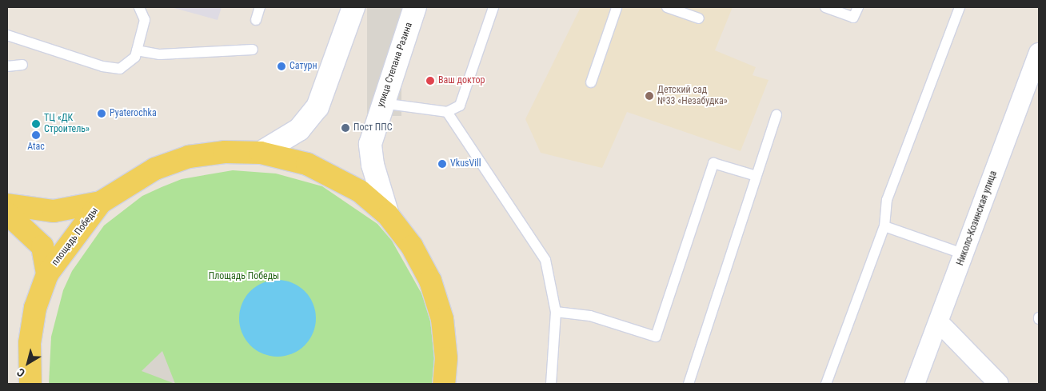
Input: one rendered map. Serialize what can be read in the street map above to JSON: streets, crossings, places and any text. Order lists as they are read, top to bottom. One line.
{"streets":{"main road":["улица Степана Разина","площадь Победы"],"street":["Николо-Козинская улица"]},"crossings":[["улица Степана Разина","площадь Победы"]],"parks":["Площадь Победы"],"places":["Сатурн","Ваш доктор","Детский сад №33 «Незабудка»","Pyaterochka","ТЦ «ДК Строитель»","Пост ППС","Atac","VkusVill"],"north":"bottom left"}
